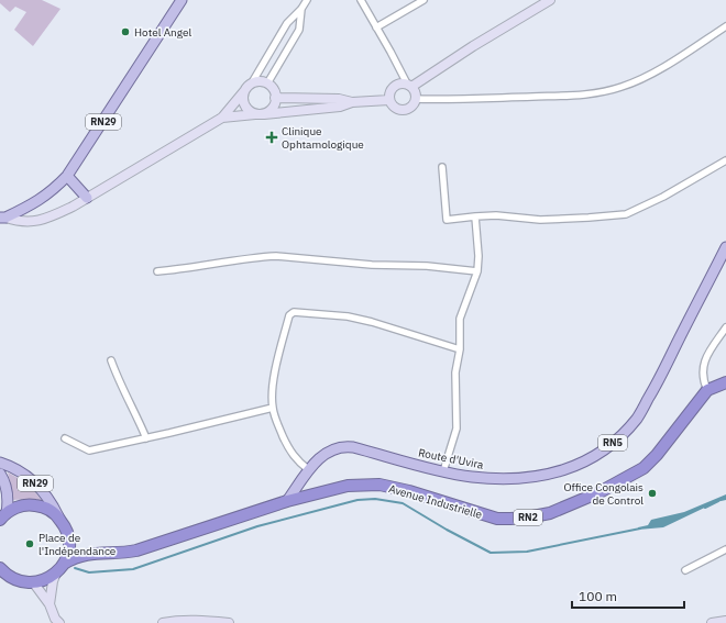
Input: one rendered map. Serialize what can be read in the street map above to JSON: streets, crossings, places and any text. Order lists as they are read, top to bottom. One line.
{"streets":{"highway":["Avenue Industrielle","RN2"],"main road":["RN29","RN5","Route d'Uvira"]},"crossings":[["Route d'Uvira","Avenue Industrielle"]],"places":{"other":["Hotel Angel","Office Congolais de Control","Place de l'Indépendance"],"health":["Clinique Ophtamologique"]},"scale_bar":"100 m"}
